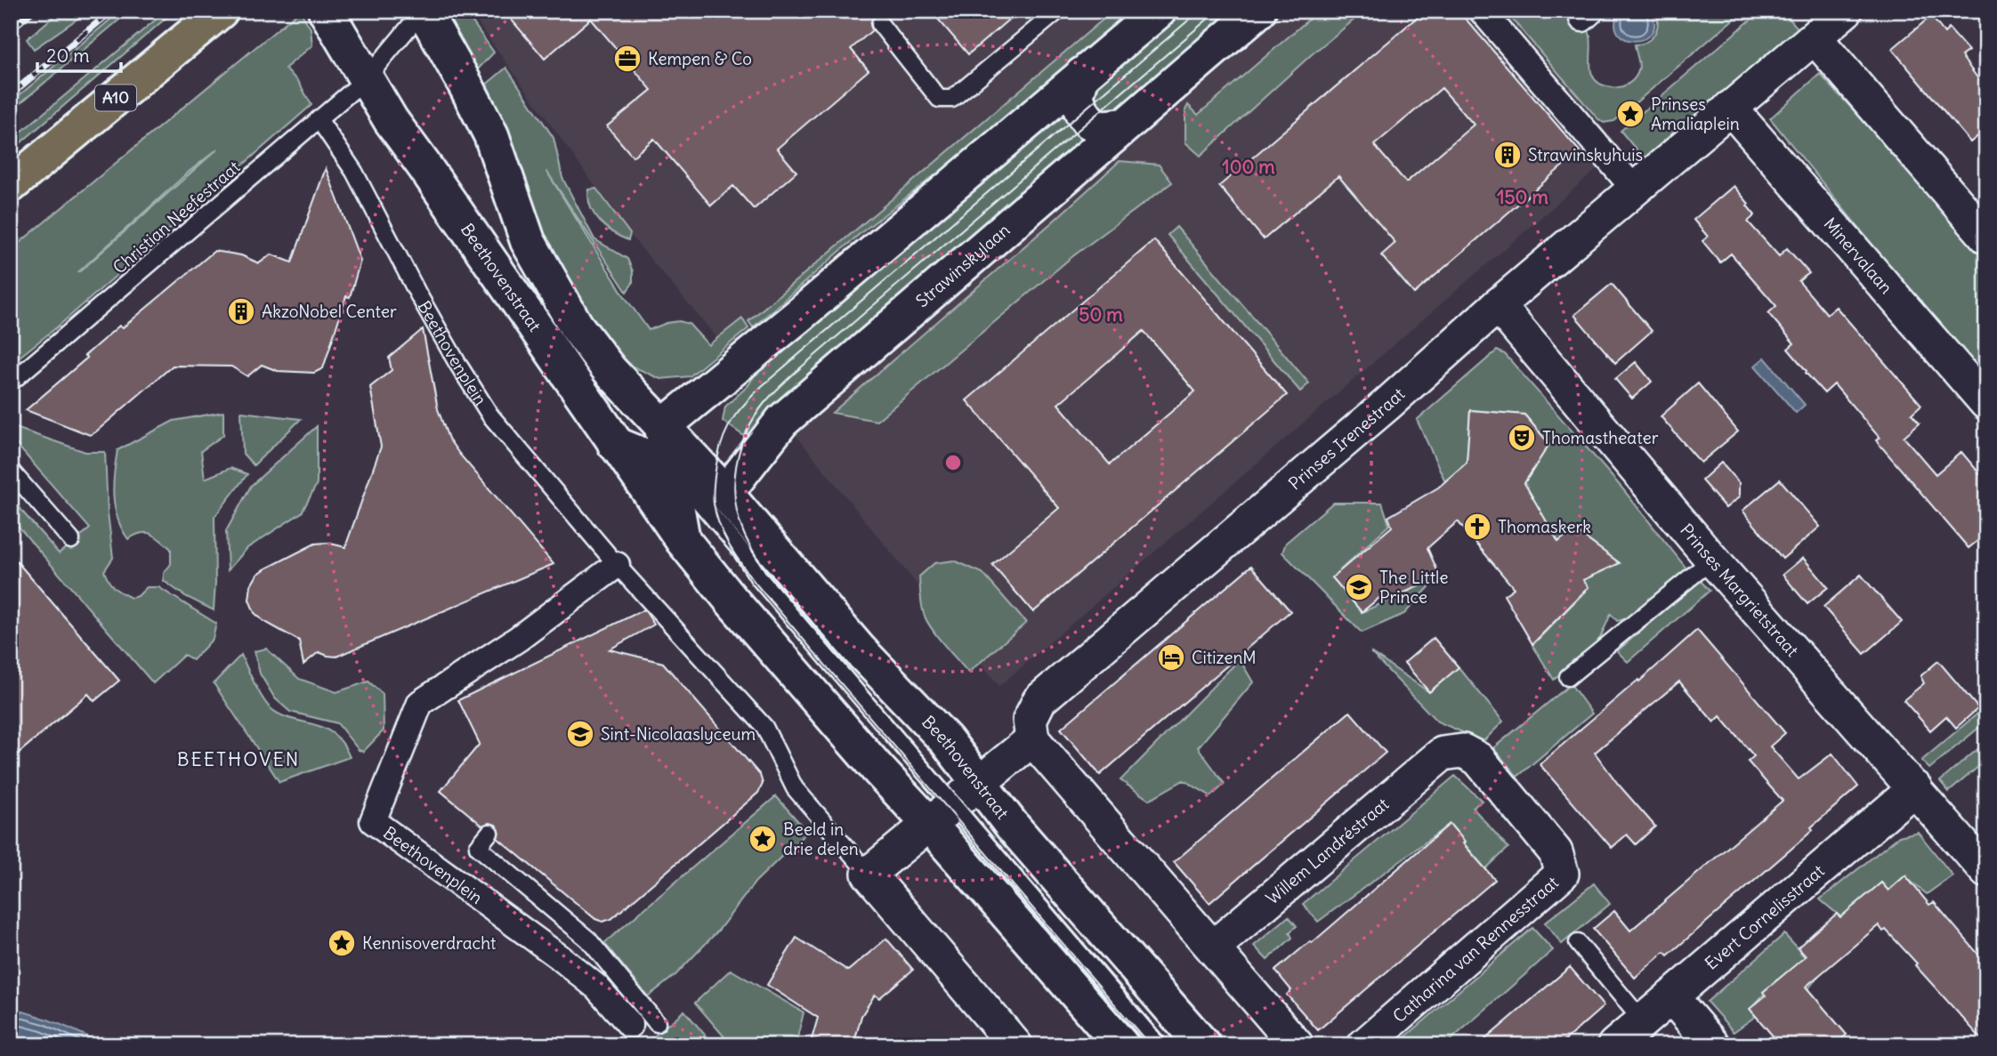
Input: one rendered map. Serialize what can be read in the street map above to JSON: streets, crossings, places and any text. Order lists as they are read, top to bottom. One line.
{"streets":{"highway":["A10"],"main road":["Strawinskylaan","Beethovenstraat"],"street":["Minervalaan","Beethovenplein","Prinses Irenestraat","Prinses Margrietstraat","Willem Landréstraat","Evert Cornelisstraat","Catharina van Rennesstraat"],"lane":["Christian Neefestraat"]},"crossings":[["Christian Neefestraat","Beethovenstraat"],["Christian Neefestraat","Beethovenplein"],["Minervalaan","Prinses Irenestraat"],["Strawinskylaan","Beethovenstraat"],["Prinses Irenestraat","Prinses Margrietstraat"],["Prinses Margrietstraat","Evert Cornelisstraat"],["Willem Landréstraat","Catharina van Rennesstraat"]],"districts":["BEETHOVEN"],"places":{"office":["Kempen & Co"],"place":["Prinses Amaliaplein","Beeld in drie delen","Kennisoverdracht"],"building":["Strawinskyhuis","AkzoNobel Center"],"theatre":["Thomastheater"],"church":["Thomaskerk"],"school or university":["The Little Prince","Sint-Nicolaaslyceum"],"hotel":["CitizenM"]},"scale_bar":"20 m","rings":["100 m","150 m","50 m"]}
